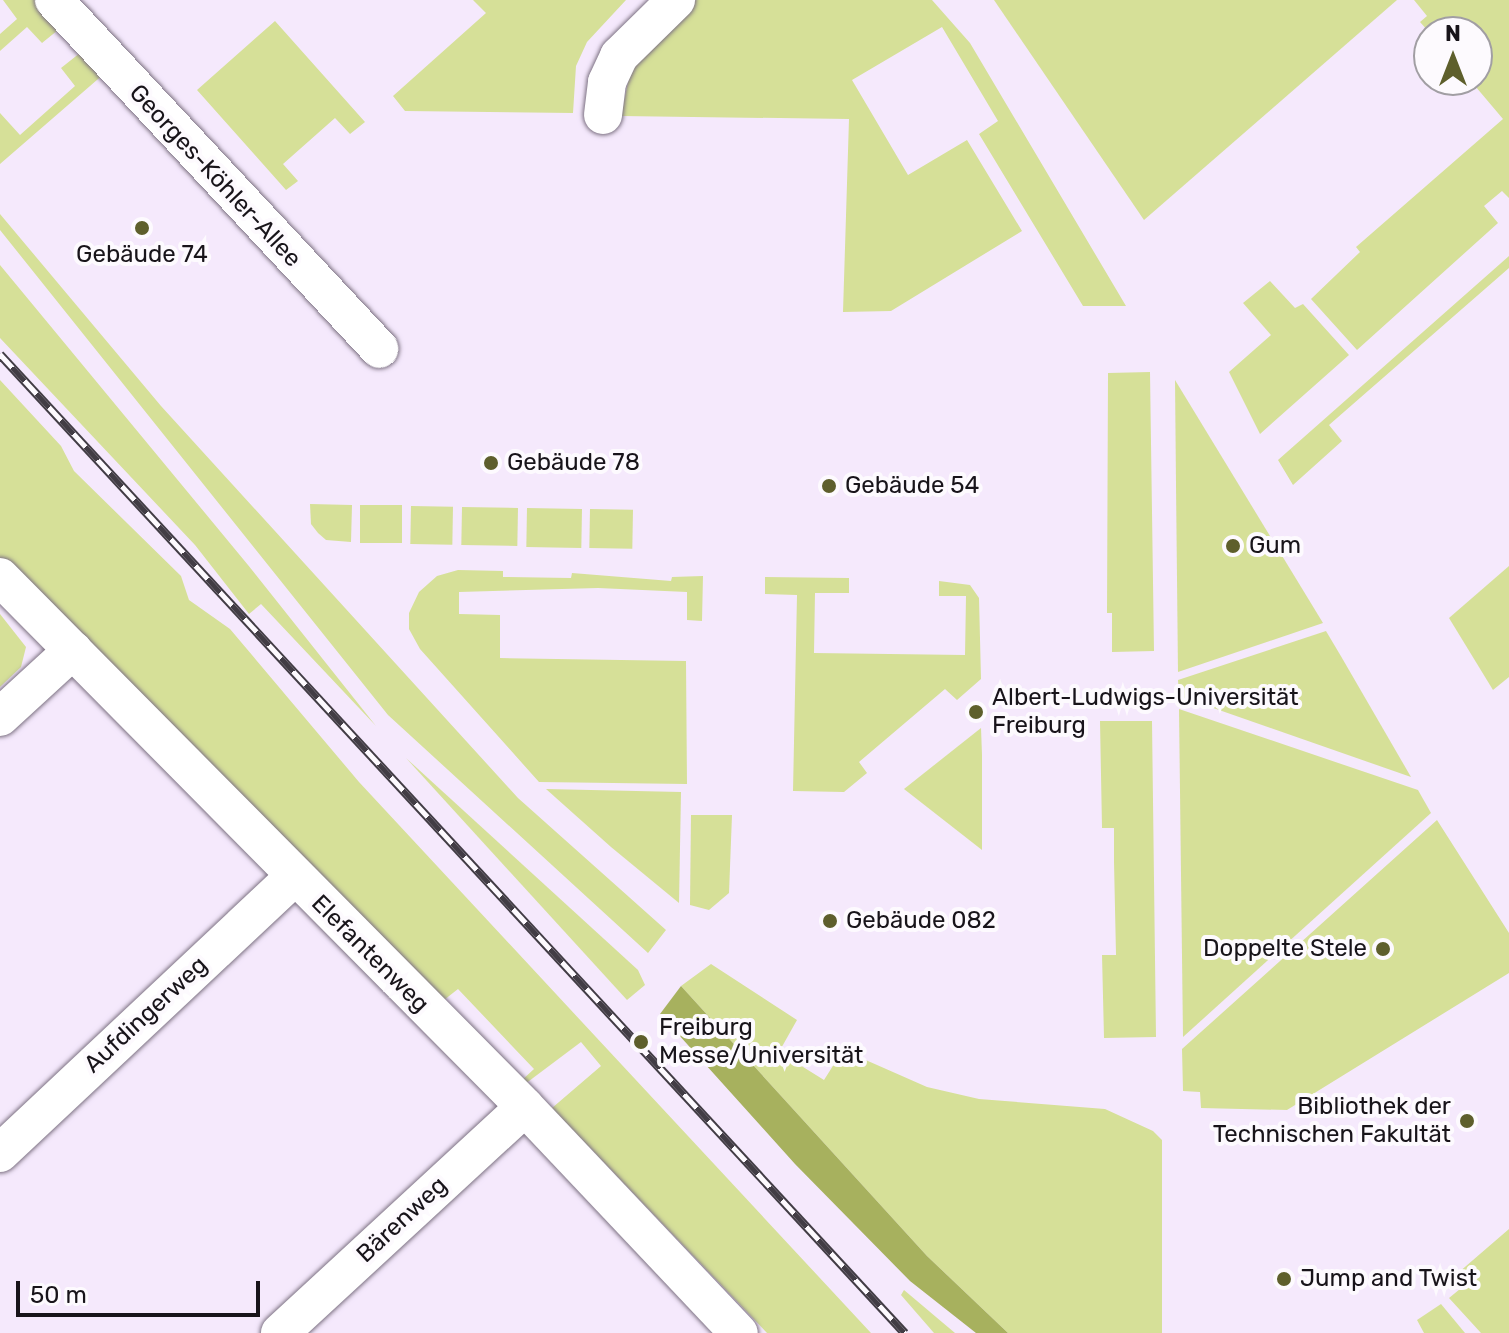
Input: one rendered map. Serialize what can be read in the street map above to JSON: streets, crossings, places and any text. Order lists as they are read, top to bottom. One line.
{"streets":{"street":["Georges-Köhler-Allee","Elefantenweg","Aufdingerweg","Bärenweg"]},"crossings":[["Elefantenweg","Aufdingerweg"],["Elefantenweg","Bärenweg"]],"places":["Gebäude 74","Gebäude 78","Gebäude 54","Gum","Albert-Ludwigs-Universität Freiburg","Gebäude 082","Doppelte Stele","Freiburg Messe/Universität","Bibliothek der Technischen Fakultät","Jump and Twist"],"scale_bar":"50 m","north":"top"}
